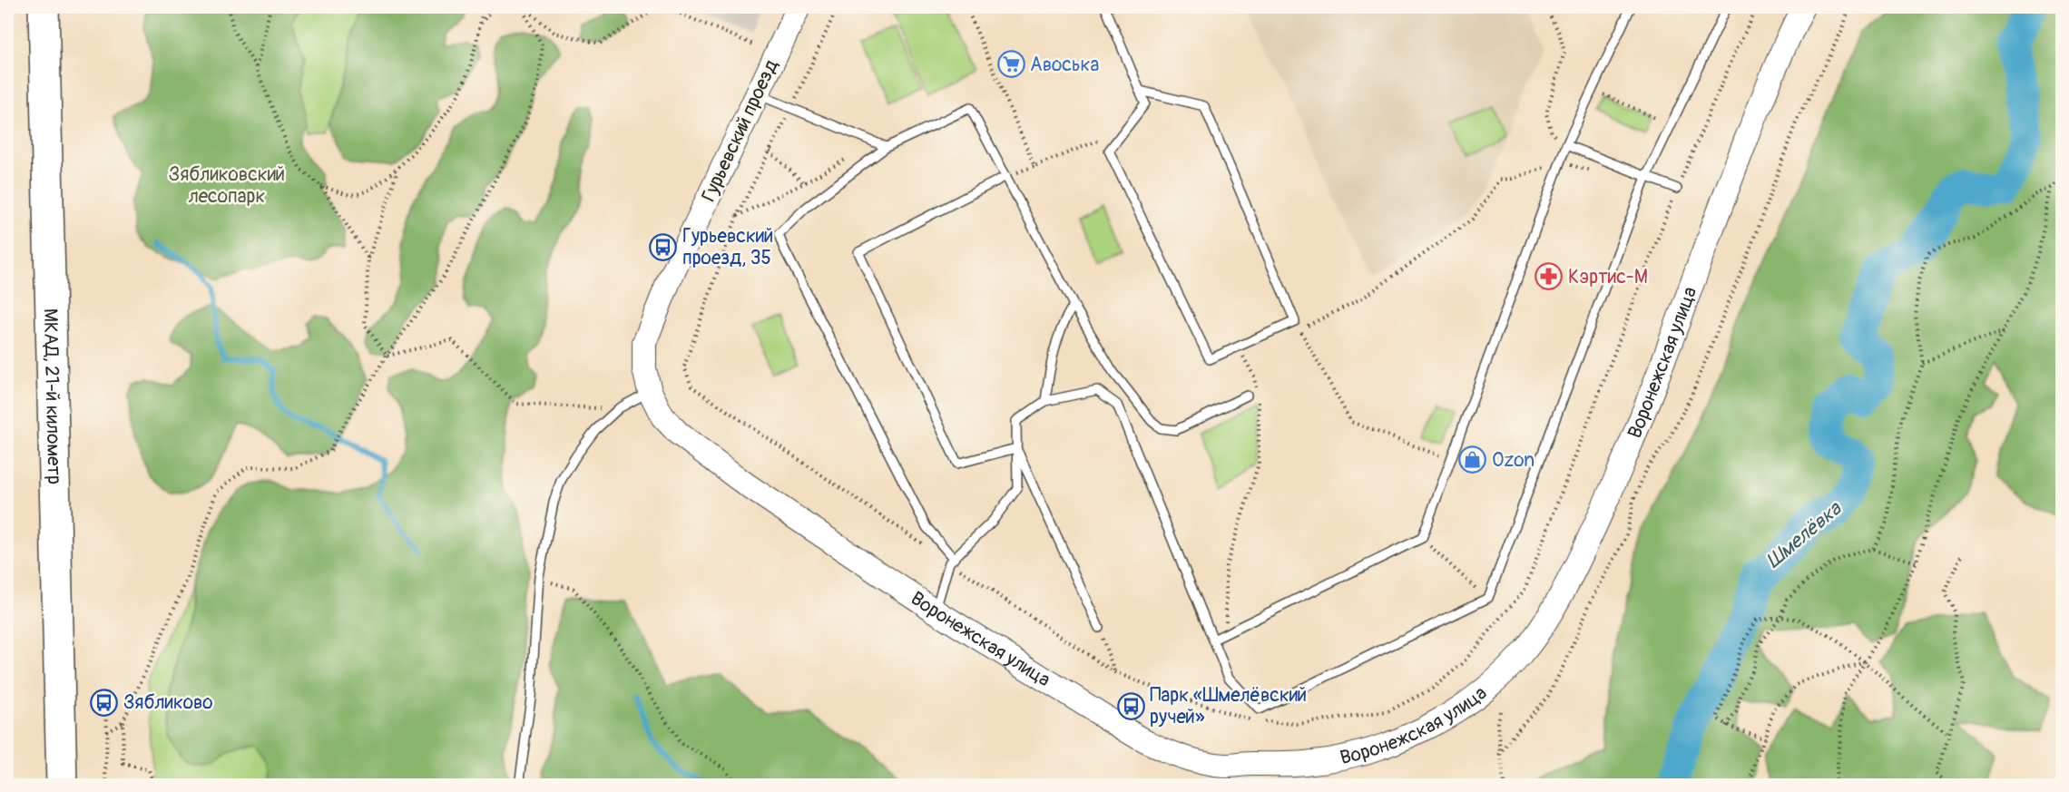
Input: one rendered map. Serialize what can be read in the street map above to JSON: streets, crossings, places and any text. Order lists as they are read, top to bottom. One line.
{"streets":{"highway":["МКАД, 21-й километр"],"street":["Гурьевский проезд","Воронежская улица"]},"crossings":[["Гурьевский проезд","Воронежская улица"]],"water":["Шмелёвка"],"parks":["Зябликовский лесопарк"],"places":{"supermarket":["Авоська"],"bus stop":["Гурьевский проезд, 35","Зябликово","Парк «Шмелёвский ручей»"],"pharmacy":["Кэртис-М"],"shop":["Ozon"]}}
